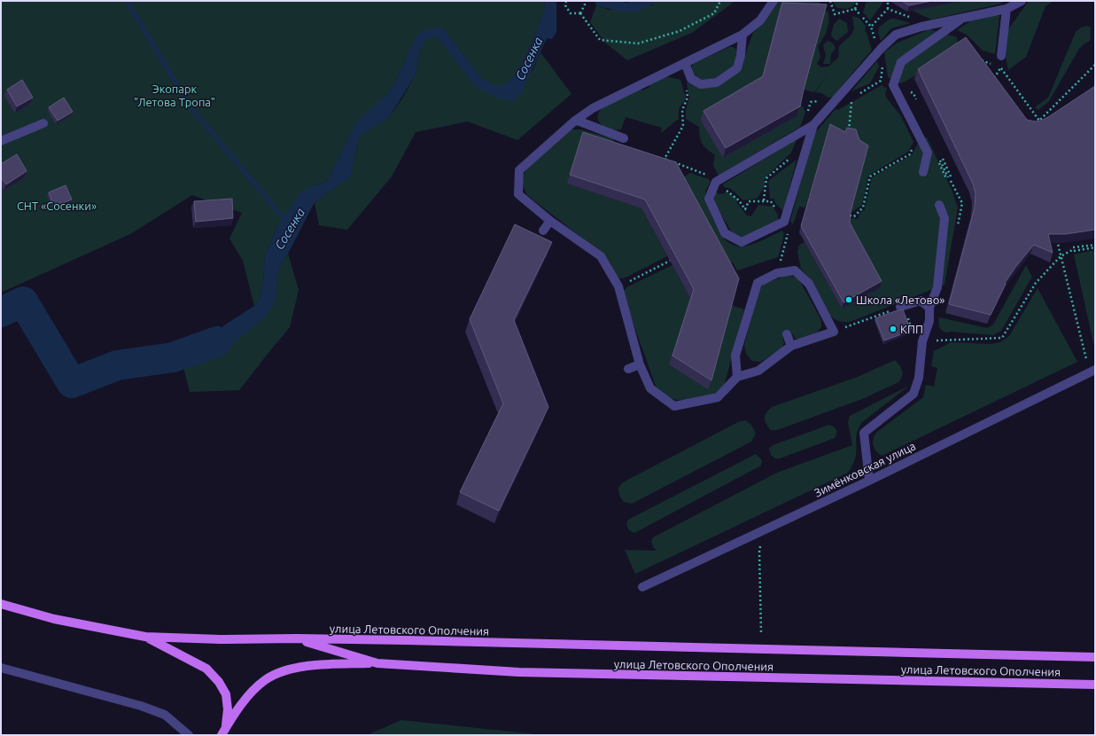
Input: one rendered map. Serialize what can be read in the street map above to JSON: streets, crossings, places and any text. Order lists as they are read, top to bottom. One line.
{"streets":{"main road":["улица Летовского Ополчения"],"street":["Зимёнковская улица"]},"water":["Сосенка"],"parks":["Экопарк \"Летова Тропа\"","СНТ «Сосенки»"],"places":["Школа «Летово»","КПП"]}
